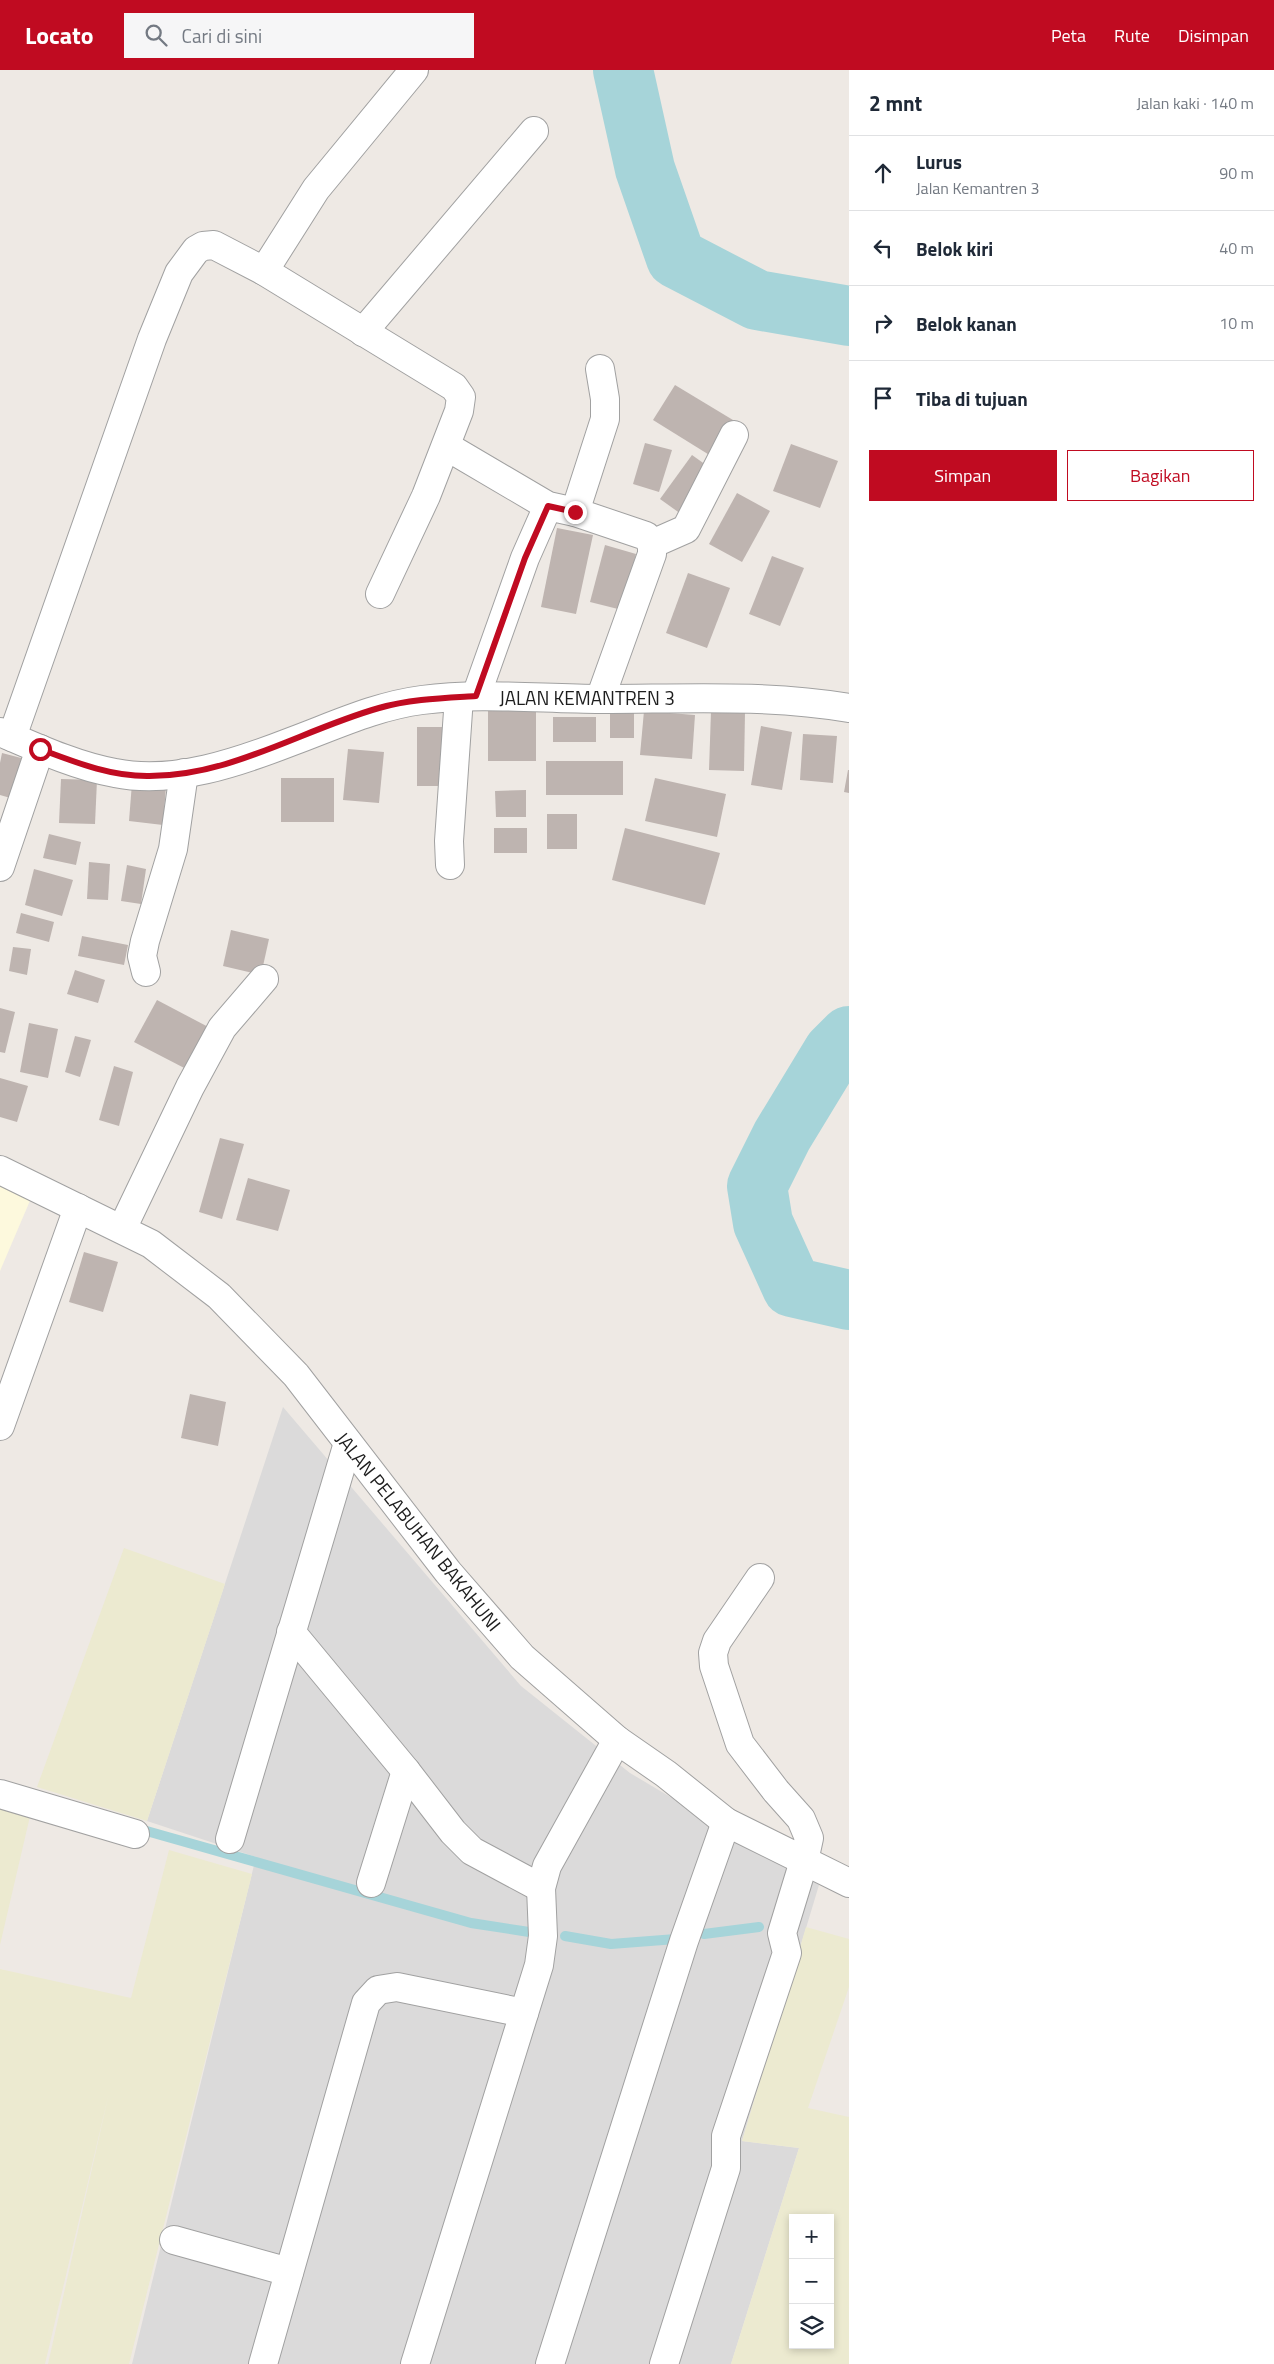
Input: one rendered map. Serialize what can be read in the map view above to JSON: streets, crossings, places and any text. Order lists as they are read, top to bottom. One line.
{"streets":{"street":["JALAN KEMANTREN 3","JALAN PELABUHAN BAKAHUNI"]},"page":{"header":"Locato","search":"Cari di sini","nav":["Peta","Rute","Disimpan"],"heading":["2 mnt","Jalan kaki · 140 m"],"list":[["Lurus","Jalan Kemantren 3","90 m"],["Belok kiri","40 m"],["Belok kanan","10 m"],"Tiba di tujuan"],"buttons":["Simpan","Bagikan"],"map_buttons":["+","−"]}}
